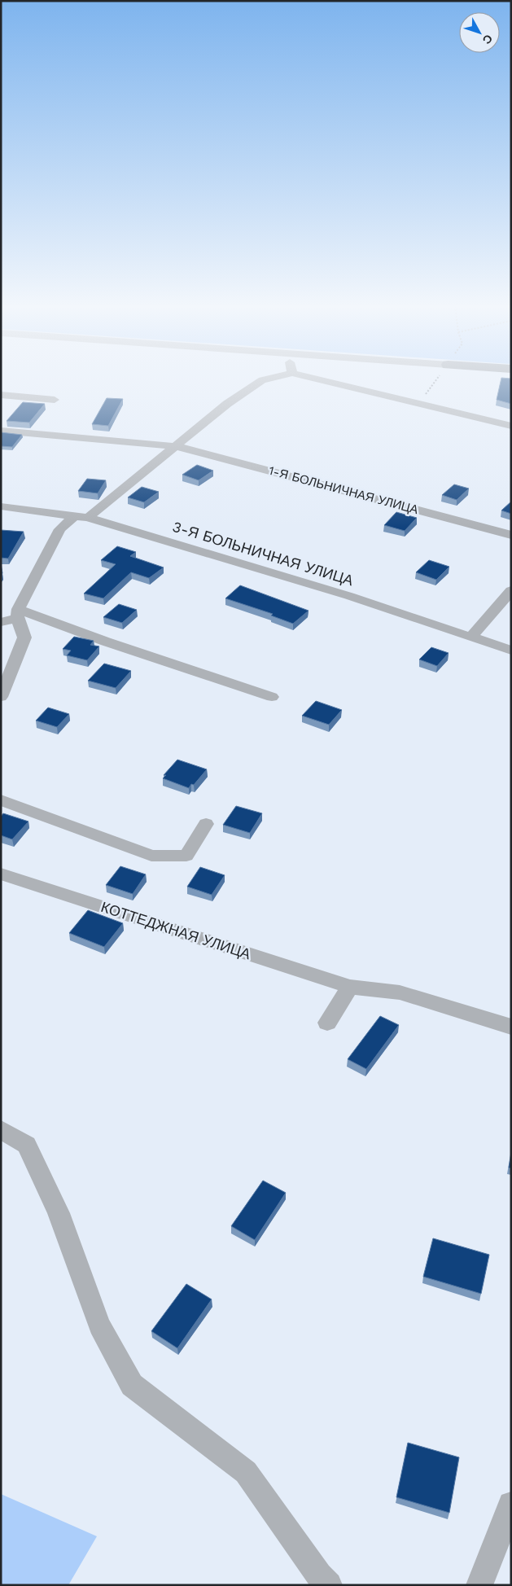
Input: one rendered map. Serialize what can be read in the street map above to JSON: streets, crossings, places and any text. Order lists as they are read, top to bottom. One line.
{"streets":{"street":["1-Я БОЛЬНИЧНАЯ УЛИЦА","3-Я БОЛЬНИЧНАЯ УЛИЦА","КОТТЕДЖНАЯ УЛИЦА"]},"north":"bottom right"}
